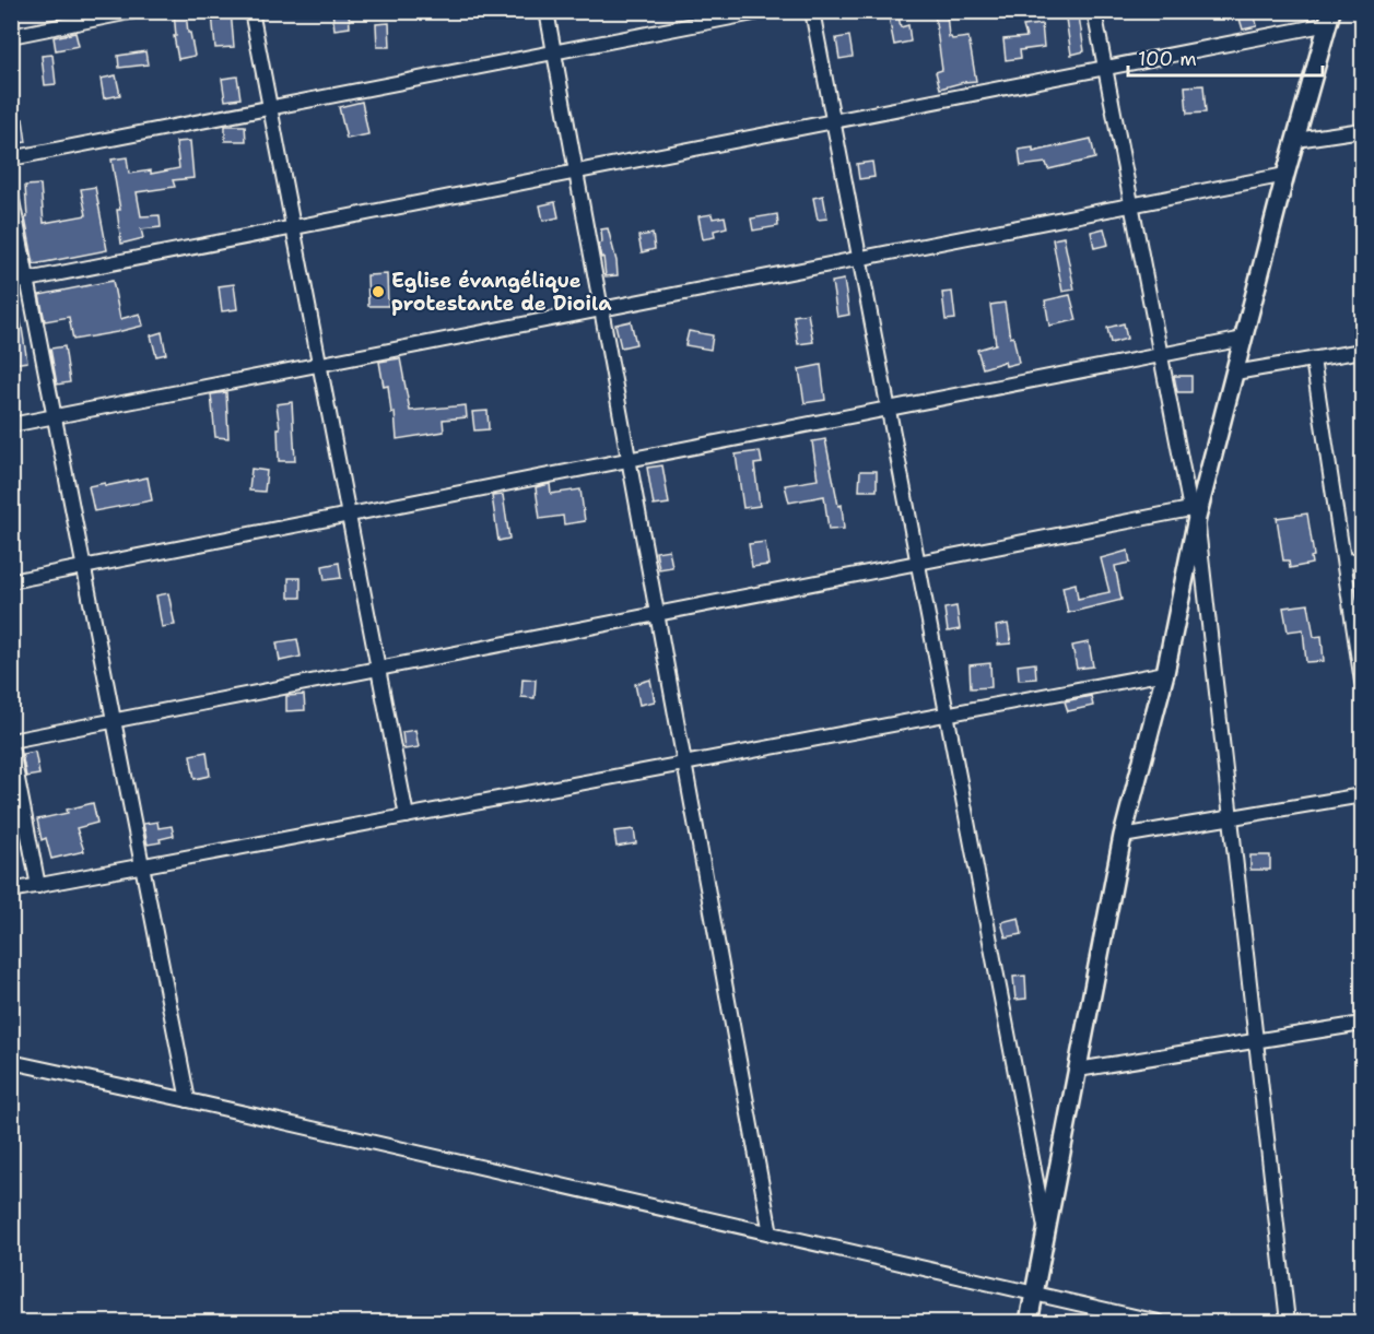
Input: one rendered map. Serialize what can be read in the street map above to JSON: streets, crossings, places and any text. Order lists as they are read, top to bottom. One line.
{"places":["Eglise évangélique protestante de Dioila"],"scale_bar":"100 m"}
